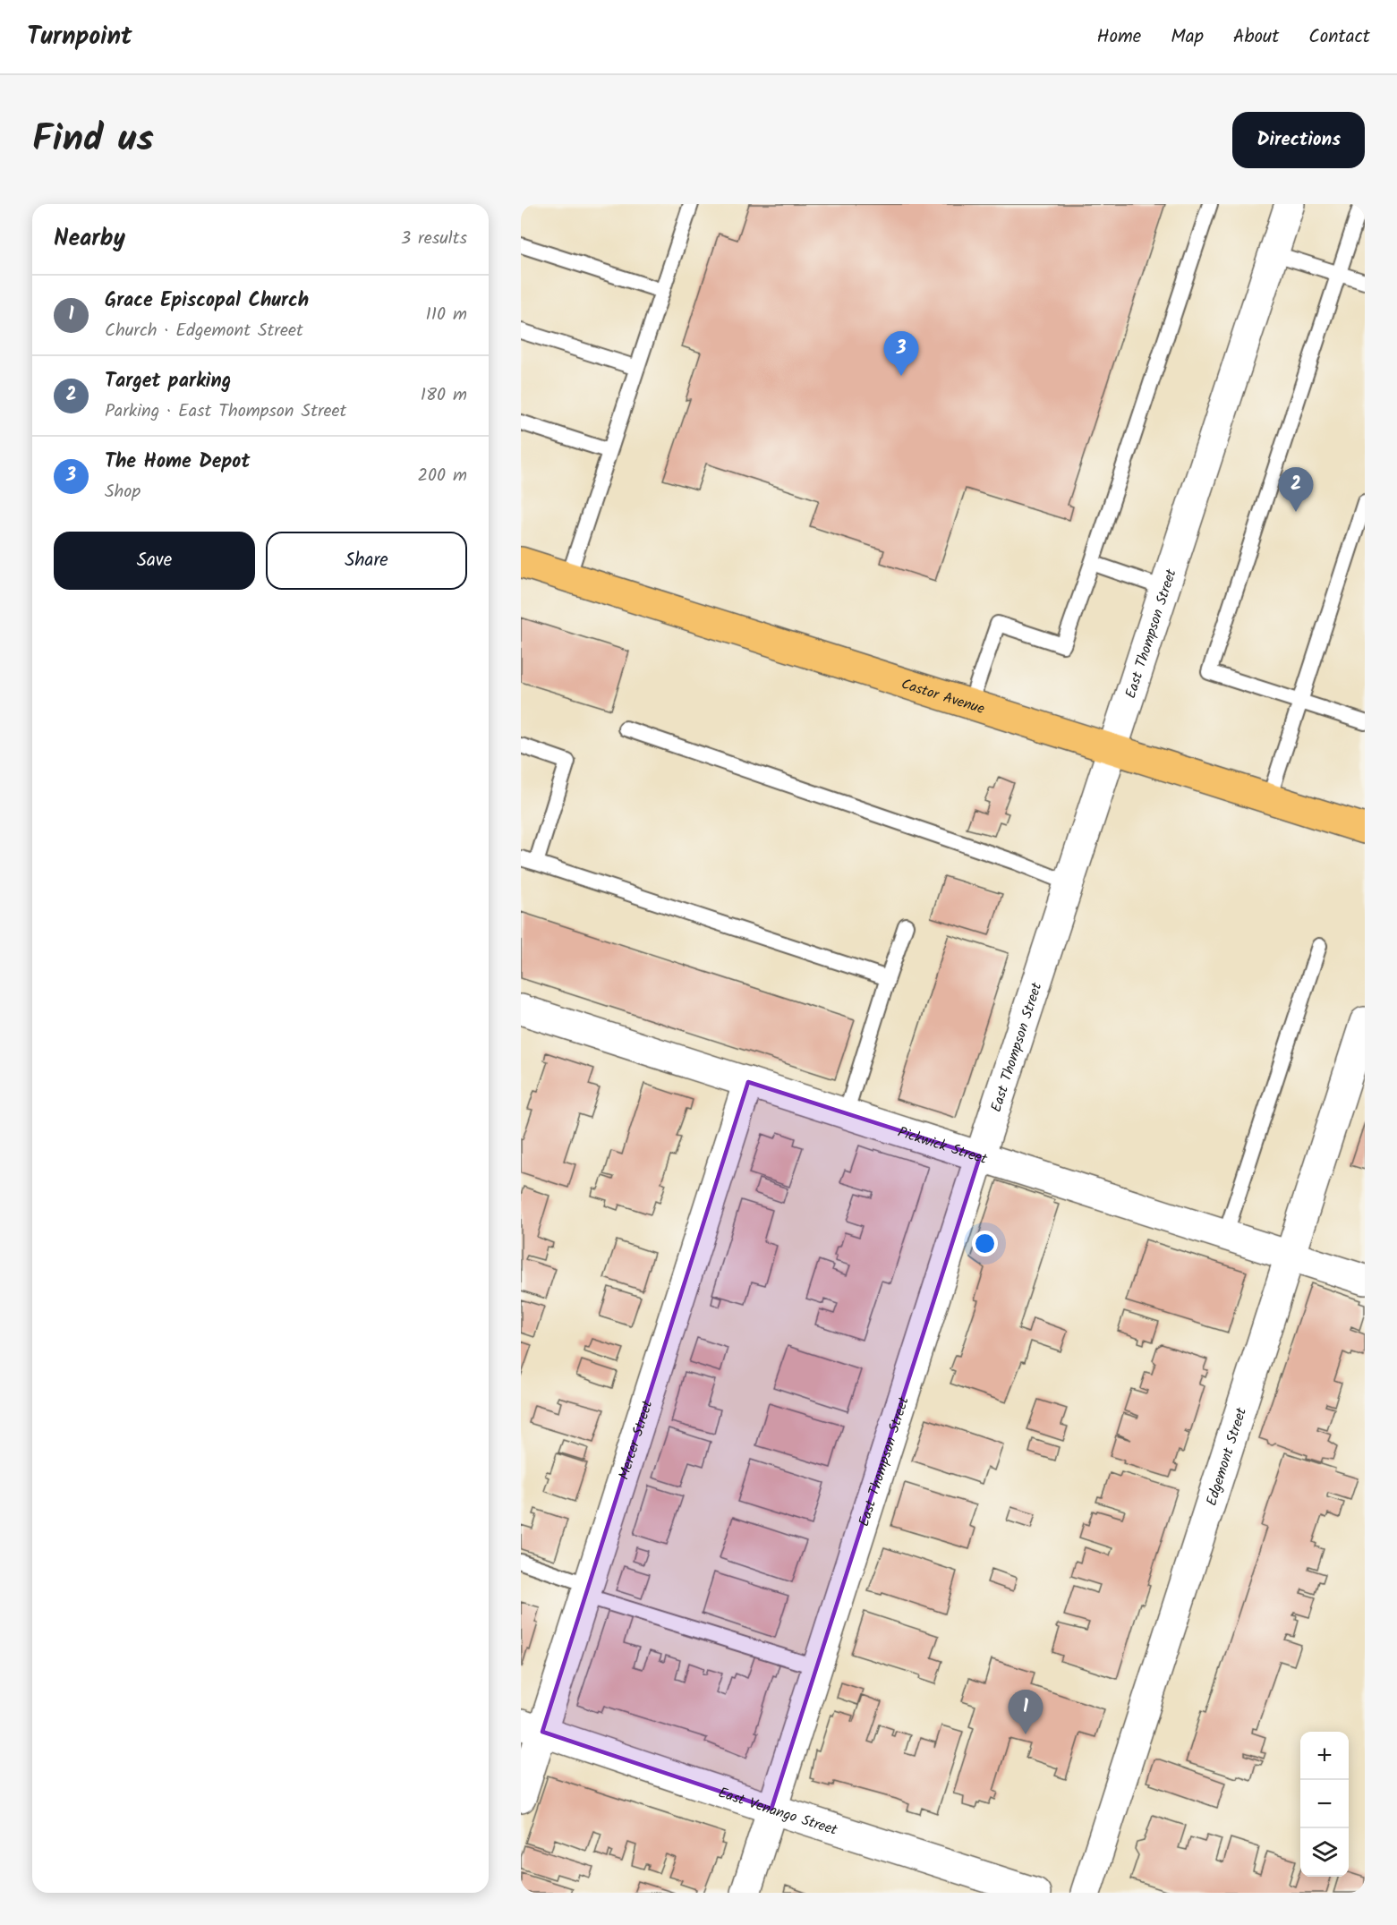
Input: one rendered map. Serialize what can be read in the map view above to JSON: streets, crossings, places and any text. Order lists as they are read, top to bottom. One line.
{"streets":{"main road":["Castor Avenue"],"street":["East Thompson Street","Pickwick Street","Mercer Street","Edgemont Street","East Venango Street"]},"crossings":[["East Thompson Street","Castor Avenue"],["East Thompson Street","Pickwick Street"],["East Thompson Street","East Venango Street"],["Pickwick Street","Mercer Street"],["Pickwick Street","Edgemont Street"],["Mercer Street","East Venango Street"]],"page":{"header":"Turnpoint","nav":["Home","Map","About","Contact"],"title":"Find us","buttons":["Directions",["Save","Share"]],"heading":["Nearby","3 results"],"list":[{"mark":"1","name":"Grace Episcopal Church","note":"Church · Edgemont Street","value":"110 m"},{"mark":"2","name":"Target parking","note":"Parking · East Thompson Street","value":"180 m"},{"mark":"3","name":"The Home Depot","note":"Shop","value":"200 m"}],"pins":["3","2","1"],"map_buttons":["+","−"]}}
